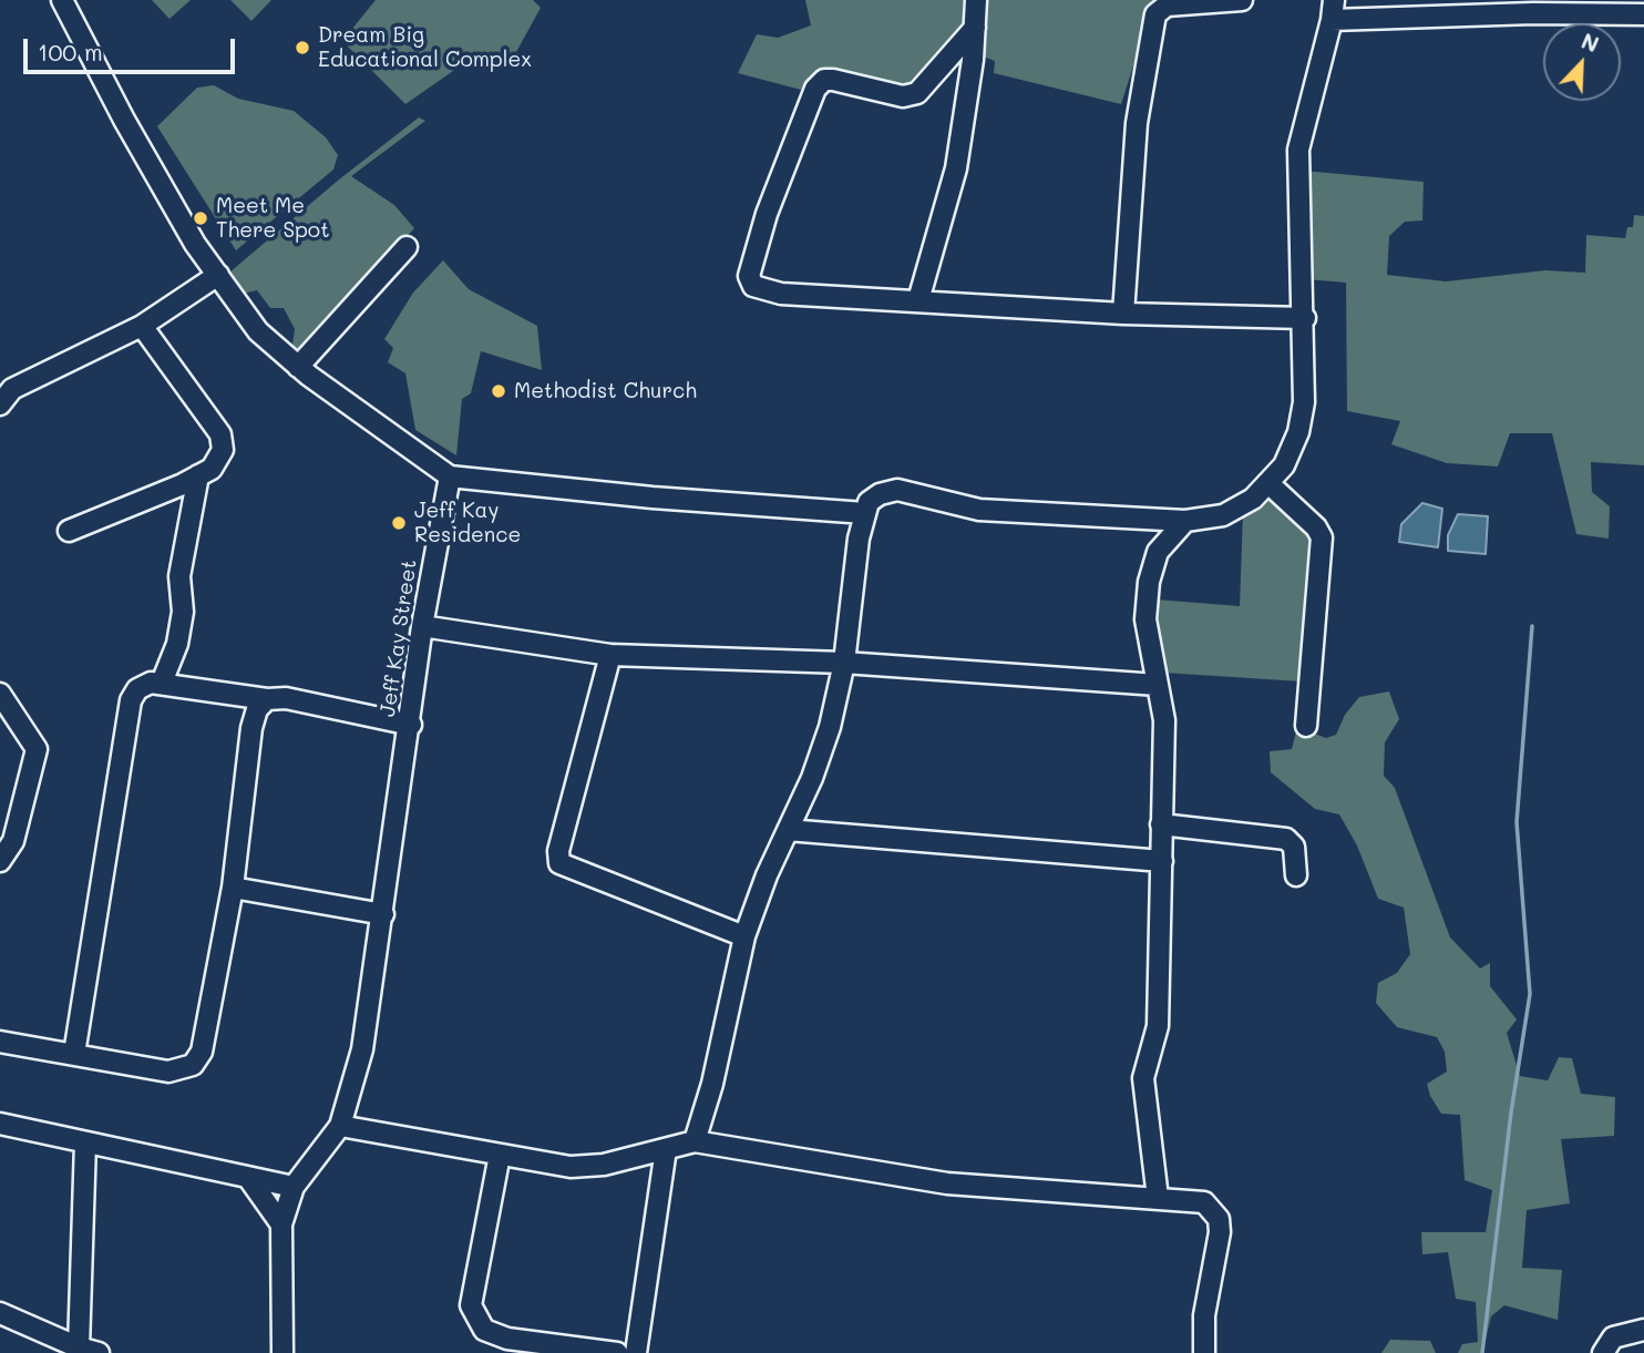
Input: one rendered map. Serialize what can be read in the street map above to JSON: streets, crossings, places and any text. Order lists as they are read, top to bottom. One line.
{"streets":{"street":["Jeff Kay Street"]},"places":["Dream Big Educational Complex","Meet Me There Spot","Methodist Church","Jeff Kay Residence"],"scale_bar":"100 m","north":"top right"}
